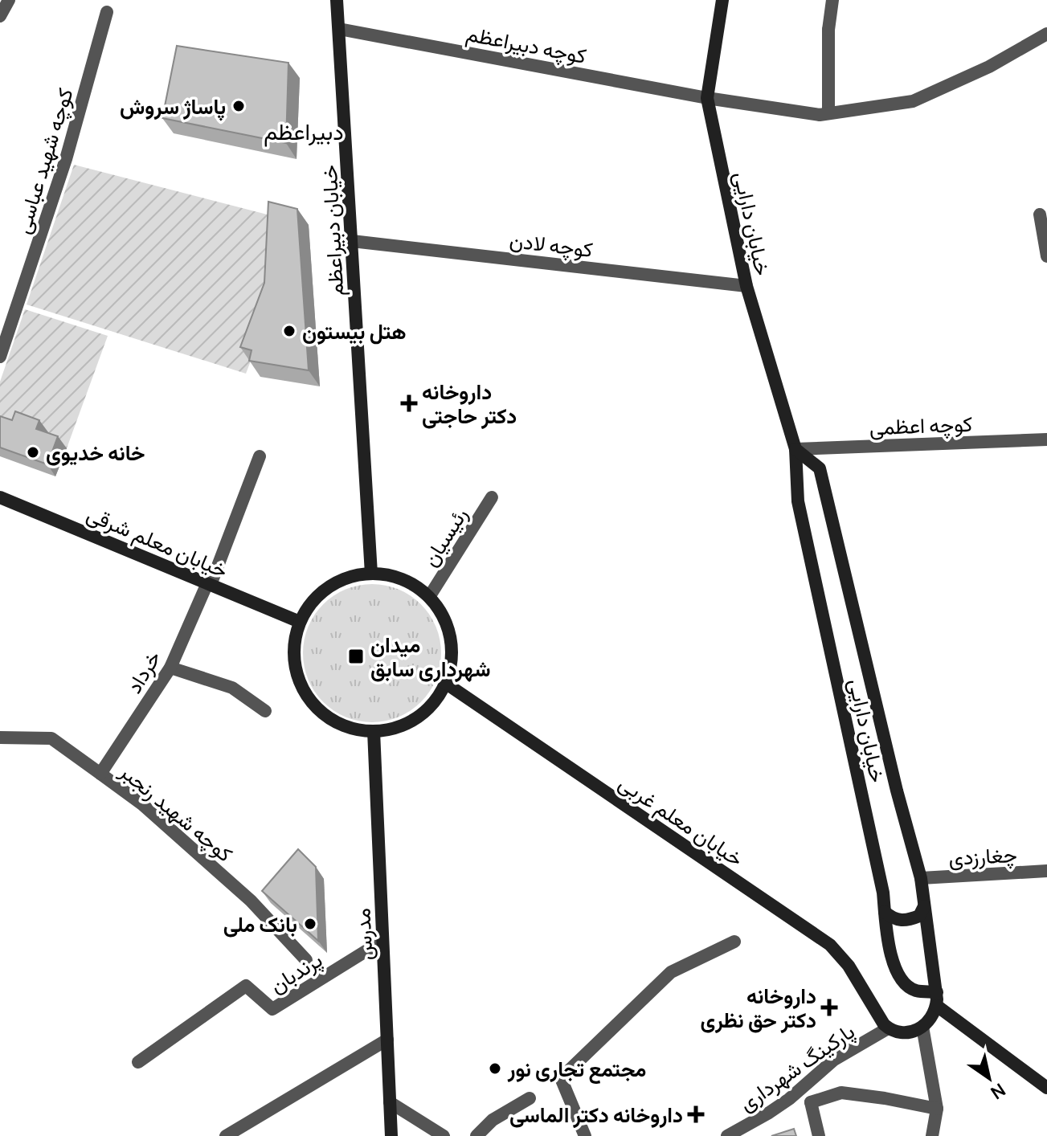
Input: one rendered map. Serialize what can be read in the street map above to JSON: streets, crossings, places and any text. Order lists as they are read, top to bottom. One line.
{"streets":{"main road":["خیابان دارایی","خیابان دبیراعظم","خیابان معلم شرقی","خیابان معلم غربی","مدرس"],"street":["کوچه دبیراعظم","کوچه شهید عباسی","کوچه لادن","کوچه اعظمی","رئیسیان","خرداد","کوچه شهید رنجبر","چغارزدی","پرندبان","پارکینگ شهرداری"]},"crossings":[["کوچه دبیراعظم","خیابان دارایی"],["کوچه دبیراعظم","خیابان دبیراعظم"],["خیابان دارایی","کوچه لادن"],["خیابان دارایی","کوچه اعظمی"],["خیابان دارایی","چغارزدی"],["خیابان دبیراعظم","کوچه لادن"],["خیابان دبیراعظم","رئیسیان"],["خیابان دبیراعظم","خیابان معلم شرقی"],["خیابان دبیراعظم","خیابان معلم غربی"],["خیابان دبیراعظم","مدرس"],["رئیسیان","خیابان معلم شرقی"],["رئیسیان","خیابان معلم غربی"],["رئیسیان","مدرس"],["خیابان معلم شرقی","خرداد"],["خیابان معلم شرقی","خیابان معلم غربی"],["خیابان معلم شرقی","مدرس"],["خرداد","کوچه شهید رنجبر"],["خیابان معلم غربی","مدرس"],["خیابان معلم غربی","پارکینگ شهرداری"],["مدرس","پرندبان"]],"districts":["دبیراعظم"],"places":{"other":["پاساژ سروش","هتل بیستون","خانه خدیوی","بانک ملی","مجتمع تجاری نور"],"health":["داروخانه دکتر حاجتی","داروخانه دکتر حق نظری","داروخانه دکتر الماسی"],"transit":["میدان شهرداری سابق"]},"north":"bottom right"}
